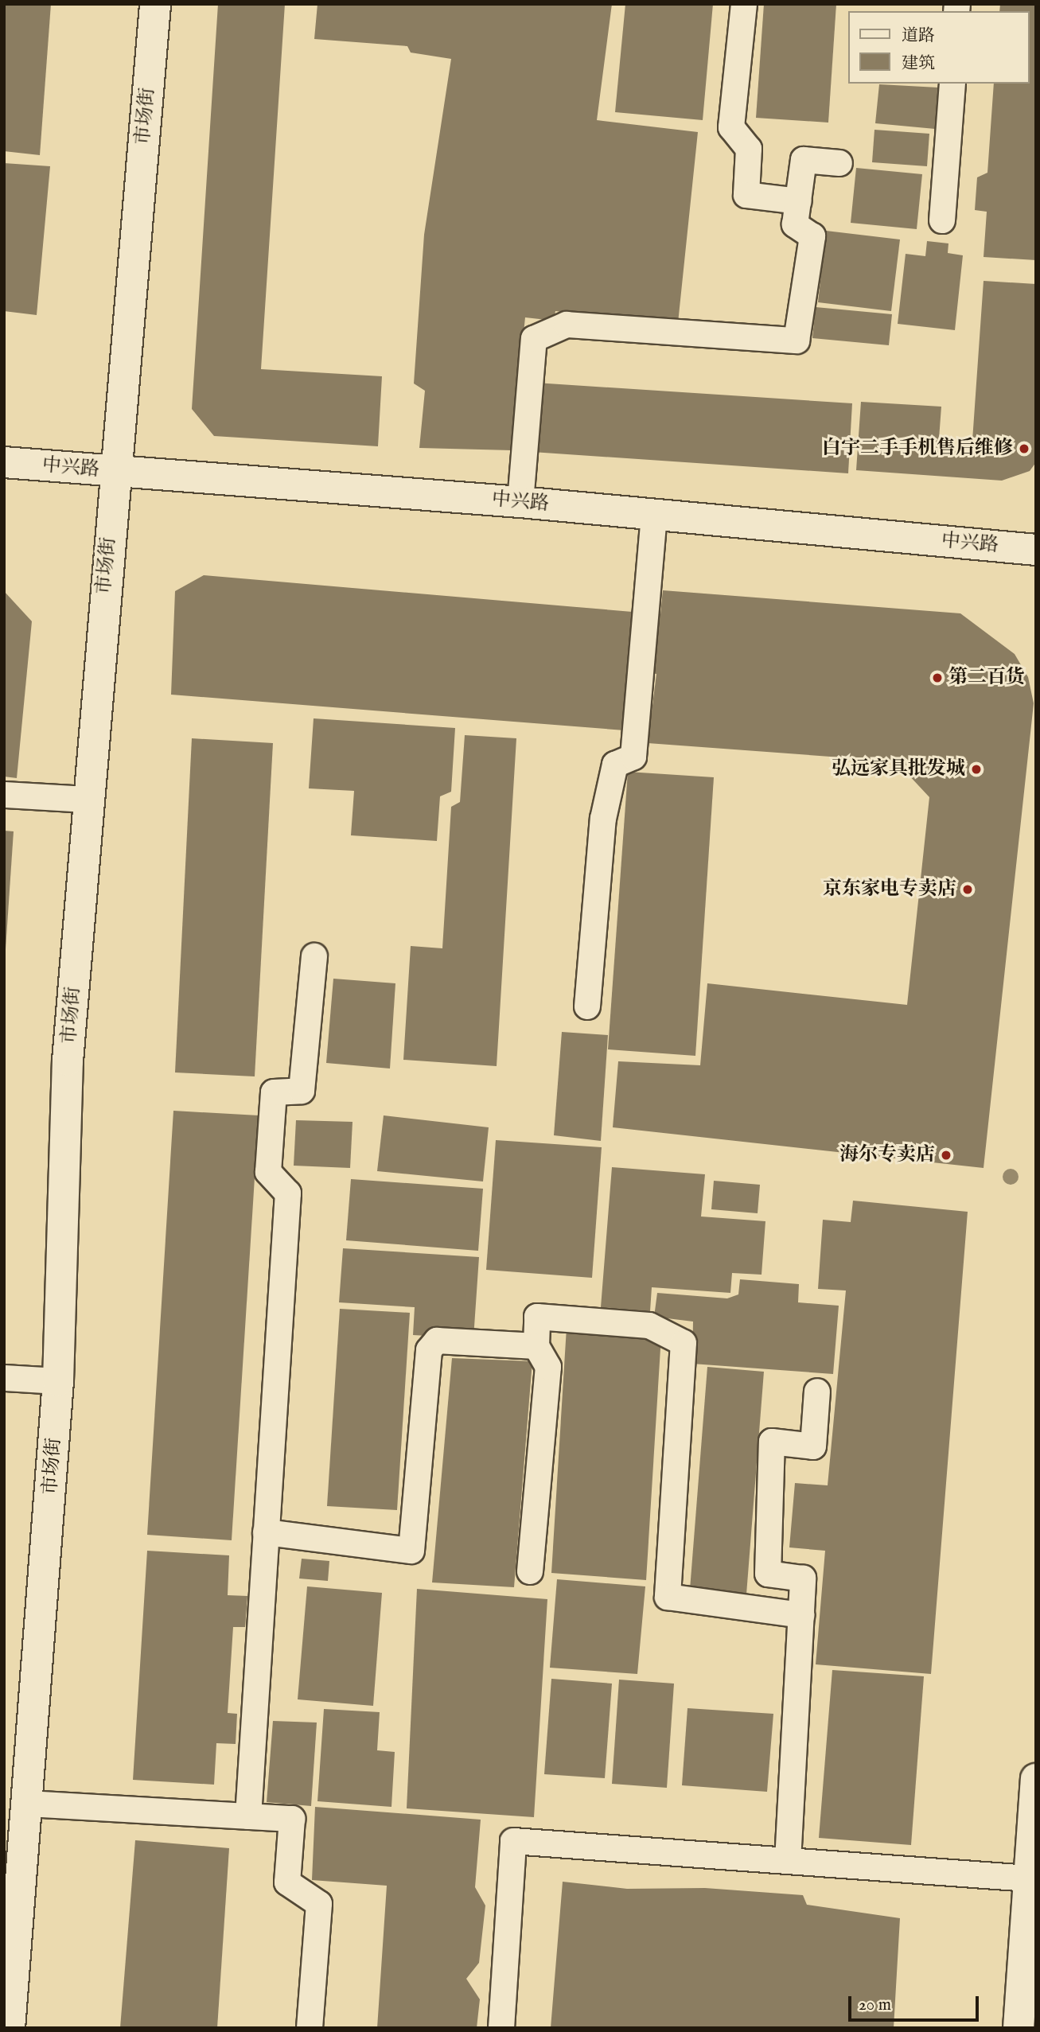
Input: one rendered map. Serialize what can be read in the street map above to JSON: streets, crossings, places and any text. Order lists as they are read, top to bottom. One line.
{"streets":{"street":["市场街","中兴路"]},"crossings":[["市场街","中兴路"]],"places":["白宇二手手机售后维修","第二百货","弘远家具批发城","京东家电专卖店","海尔专卖店"],"legend":["道路","建筑"],"scale_bar":"20 m"}
